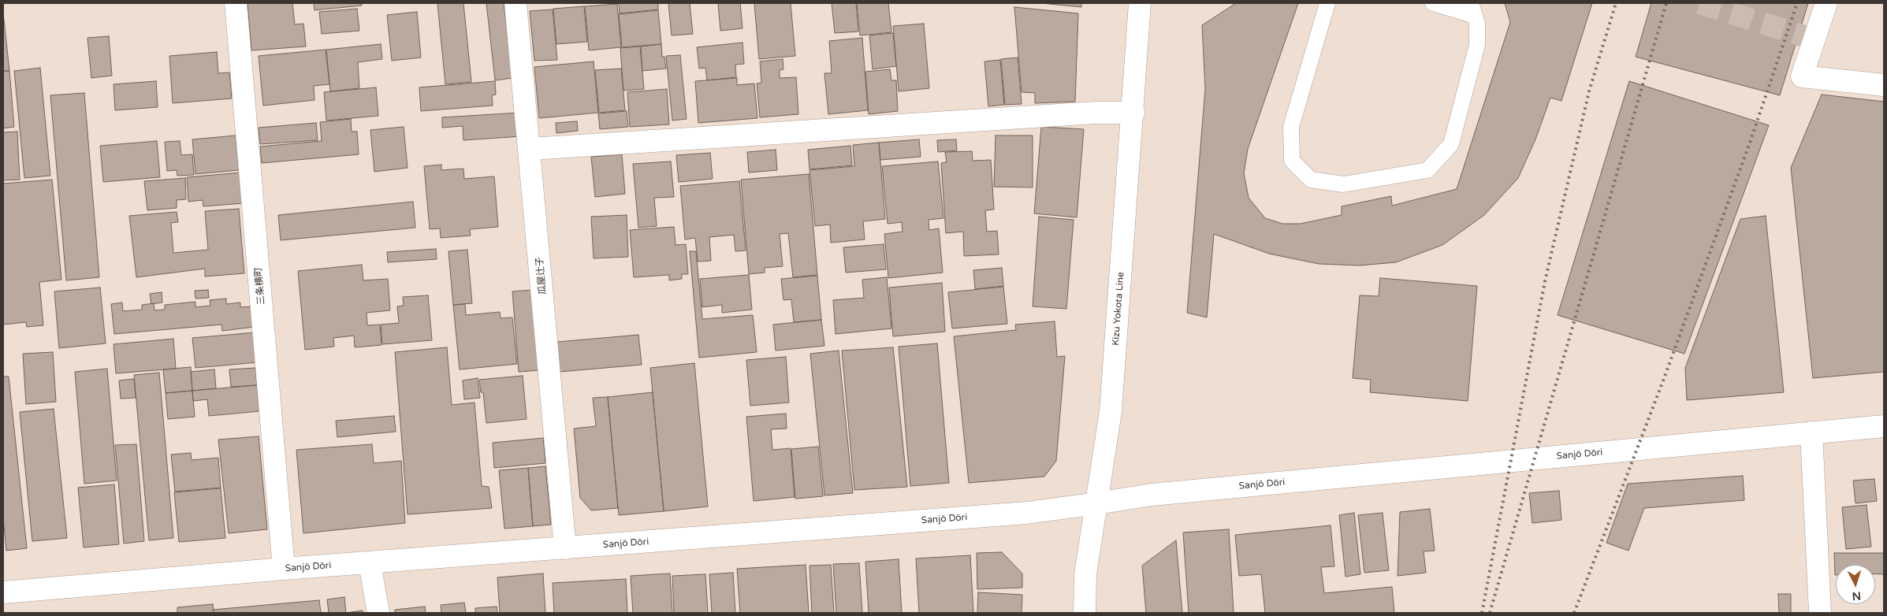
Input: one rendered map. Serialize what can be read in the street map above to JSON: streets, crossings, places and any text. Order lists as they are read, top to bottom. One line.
{"streets":{"street":["瓜屋辻子","三条横町","Kizu Yokota Line","Sanjō Dōri"]},"crossings":[["瓜屋辻子","Sanjō Dōri"],["三条横町","Sanjō Dōri"],["Kizu Yokota Line","Sanjō Dōri"]],"north":"bottom"}
